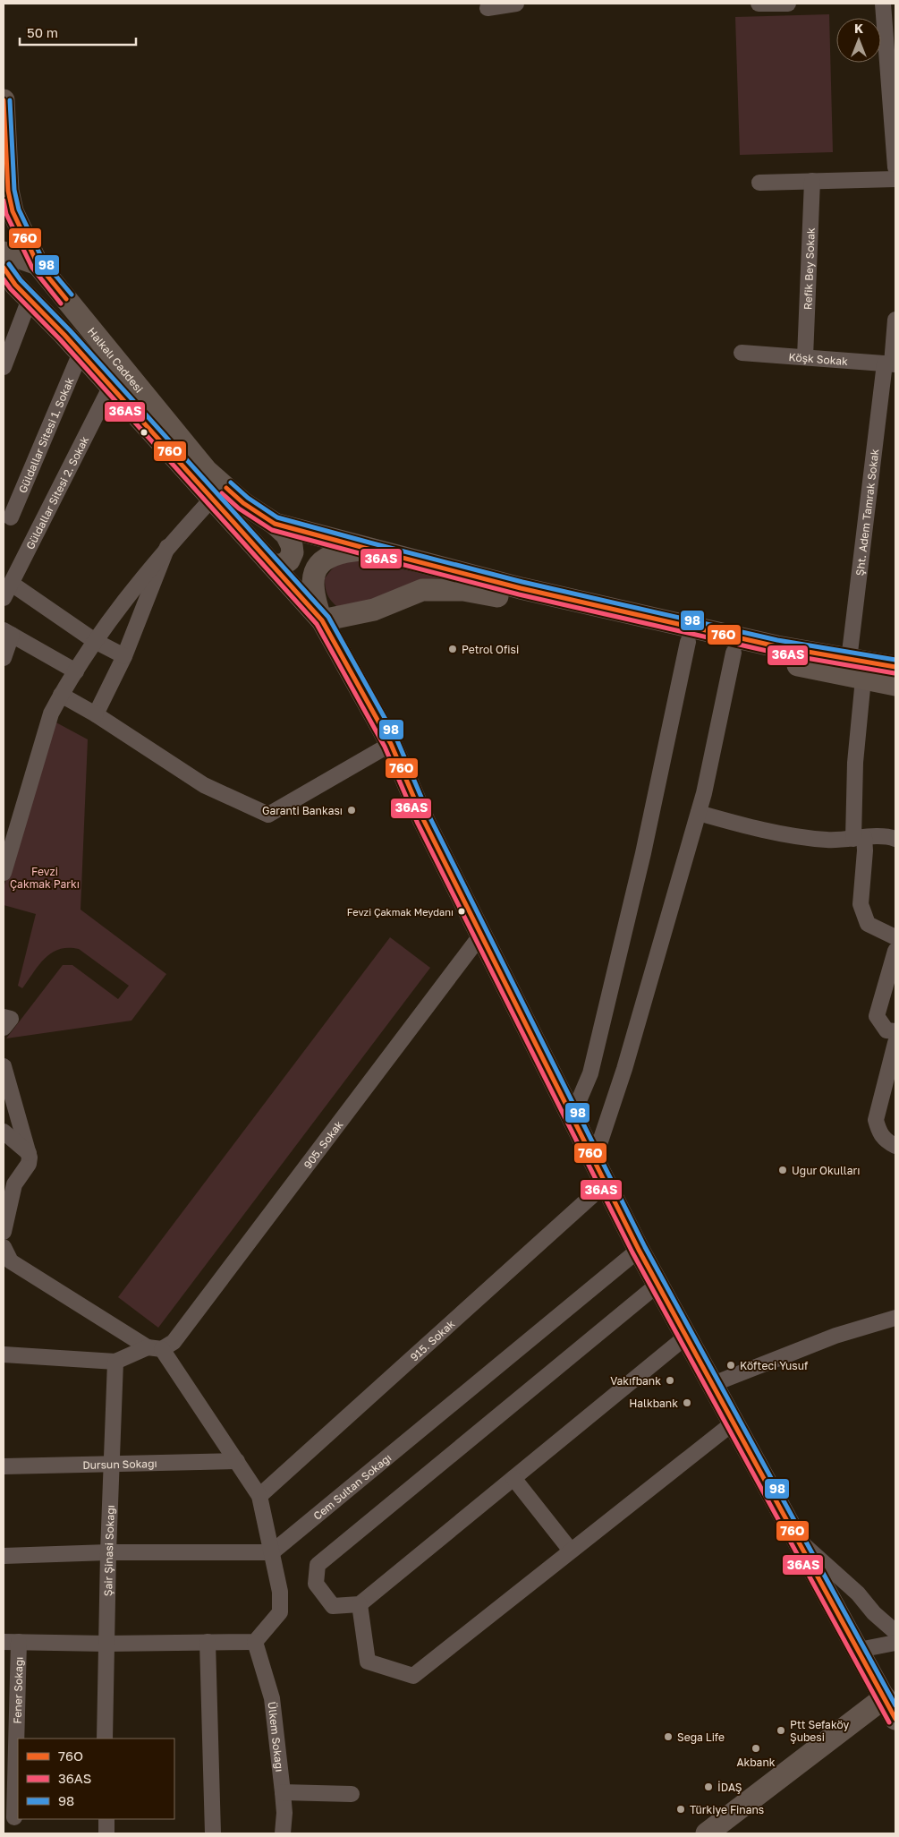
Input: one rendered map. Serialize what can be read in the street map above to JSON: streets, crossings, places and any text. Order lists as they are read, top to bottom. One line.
{"streets":{"main road":["Halkalı Caddesi"],"street":["Refik Bey Sokak","Köşk Sokak","Güldallar Sitesi 1. Sokak","Güldallar Sitesi 2. Sokak","Şht. Adem Tamrak Sokak","905. Sokak","915. Sokak","Dursun Sokağı","Cem Sultan Sokağı","Şair Şinasi Sokağı","Fener Sokağı","Ülkem Sokağı"]},"crossings":[["Refik Bey Sokak","Köşk Sokak"],["Köşk Sokak","Şht. Adem Tamrak Sokak"],["Halkalı Caddesi","Güldallar Sitesi 1. Sokak"],["Halkalı Caddesi","Güldallar Sitesi 2. Sokak"],["Halkalı Caddesi","905. Sokak"],["Halkalı Caddesi","915. Sokak"],["Halkalı Caddesi","Cem Sultan Sokağı"],["905. Sokak","Şair Şinasi Sokağı"],["Dursun Sokağı","Şair Şinasi Sokağı"]],"parks":["Fevzi Çakmak Parkı"],"places":["Petrol Ofisi","Garanti Bankası","Fevzi Çakmak Meydanı","Uğur Okulları","Köfteci Yusuf","Vakıfbank","Halkbank","Ptt Sefaköy Şubesi","Sega Life","Akbank","İDAŞ","Türkiye Finans"],"lines":["transit line 76O","transit line 98","transit line 36AS"],"legend":["76O","36AS","98"],"scale_bar":"50 m","north":"top"}
